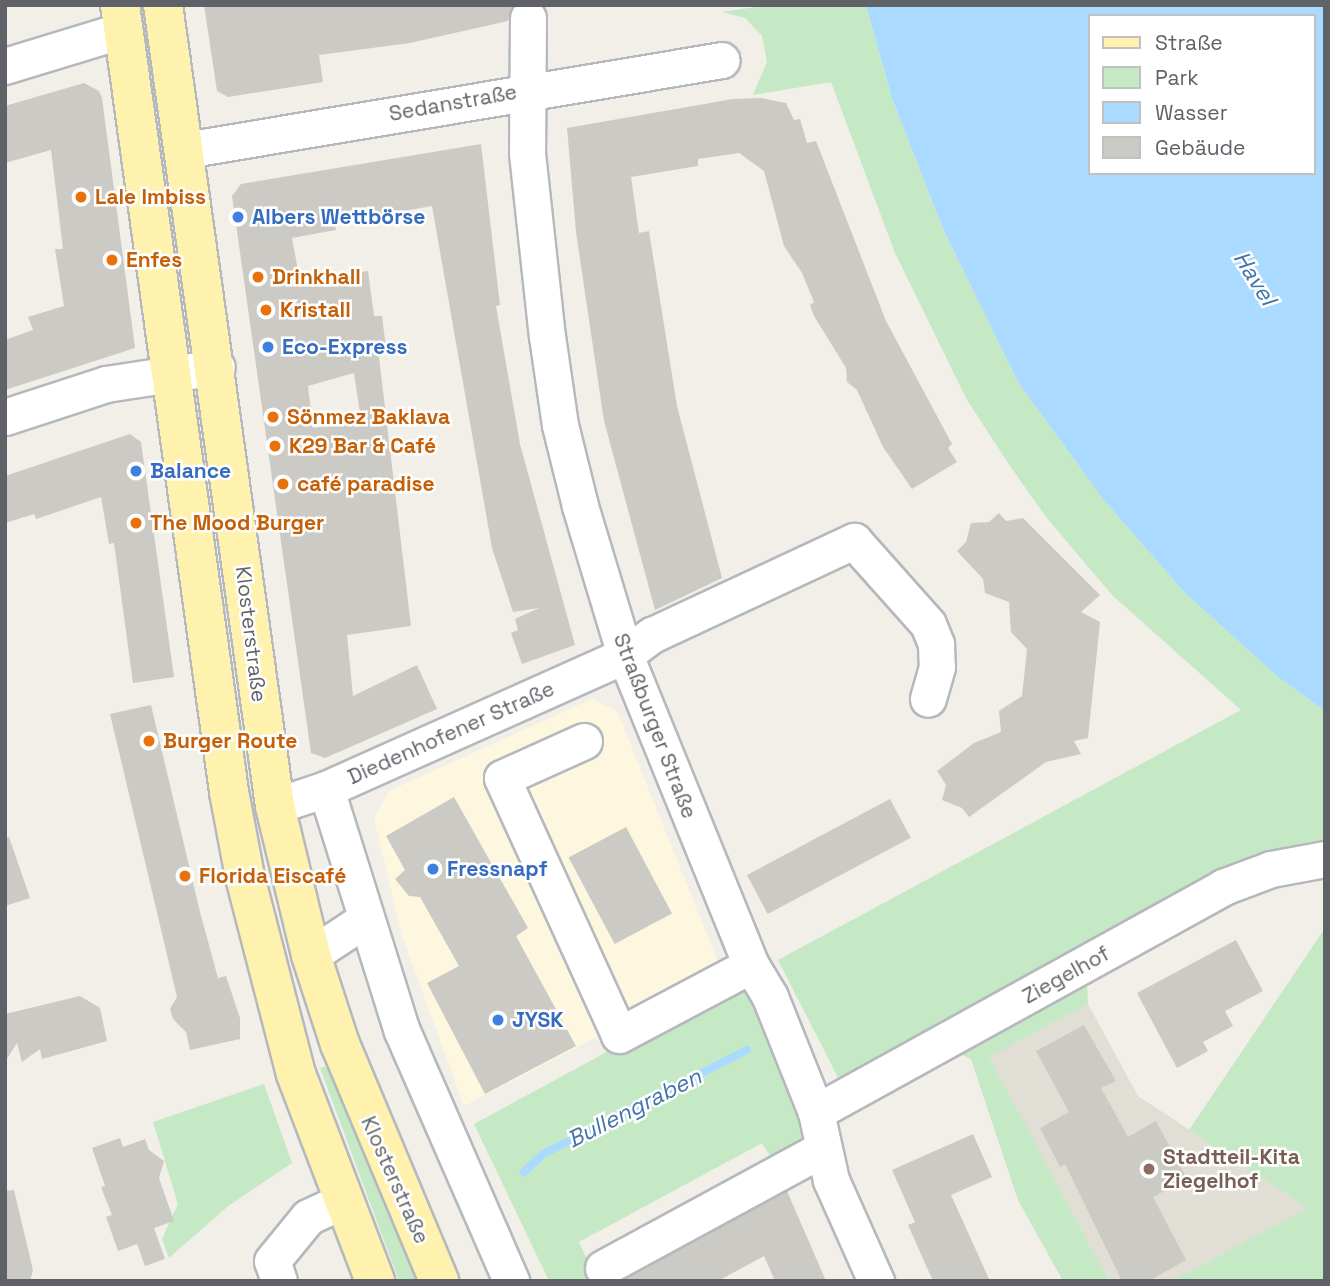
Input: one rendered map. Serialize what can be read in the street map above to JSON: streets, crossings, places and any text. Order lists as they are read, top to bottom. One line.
{"streets":{"main road":["Klosterstraße"],"street":["Sedanstraße","Straßburger Straße","Diedenhofener Straße","Ziegelhof"]},"crossings":[["Sedanstraße","Klosterstraße"],["Sedanstraße","Straßburger Straße"],["Klosterstraße","Diedenhofener Straße"],["Straßburger Straße","Diedenhofener Straße"],["Straßburger Straße","Ziegelhof"]],"water":["Havel","Bullengraben"],"places":["Lale Imbiss","Albers Wettbörse","Enfes","Drinkhall","Kristall","Eco-Express","Sönmez Baklava","K29 Bar & Café","Balance","café paradise","The Mood Burger","Burger Route","Fressnapf","Florida Eiscafé","JYSK","Stadtteil-Kita Ziegelhof"],"legend":["Straße","Park","Wasser","Gebäude"]}
